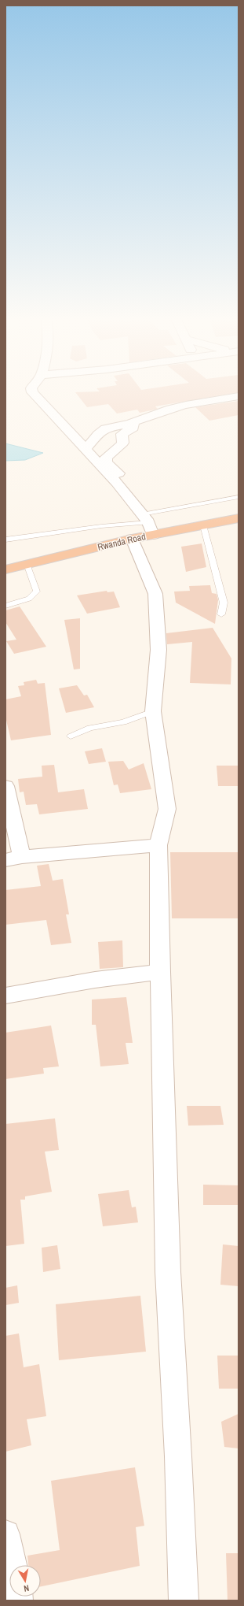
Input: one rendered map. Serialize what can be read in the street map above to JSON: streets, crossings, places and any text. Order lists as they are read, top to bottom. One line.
{"streets":{"highway":["Rwanda Road"]},"north":"bottom"}
